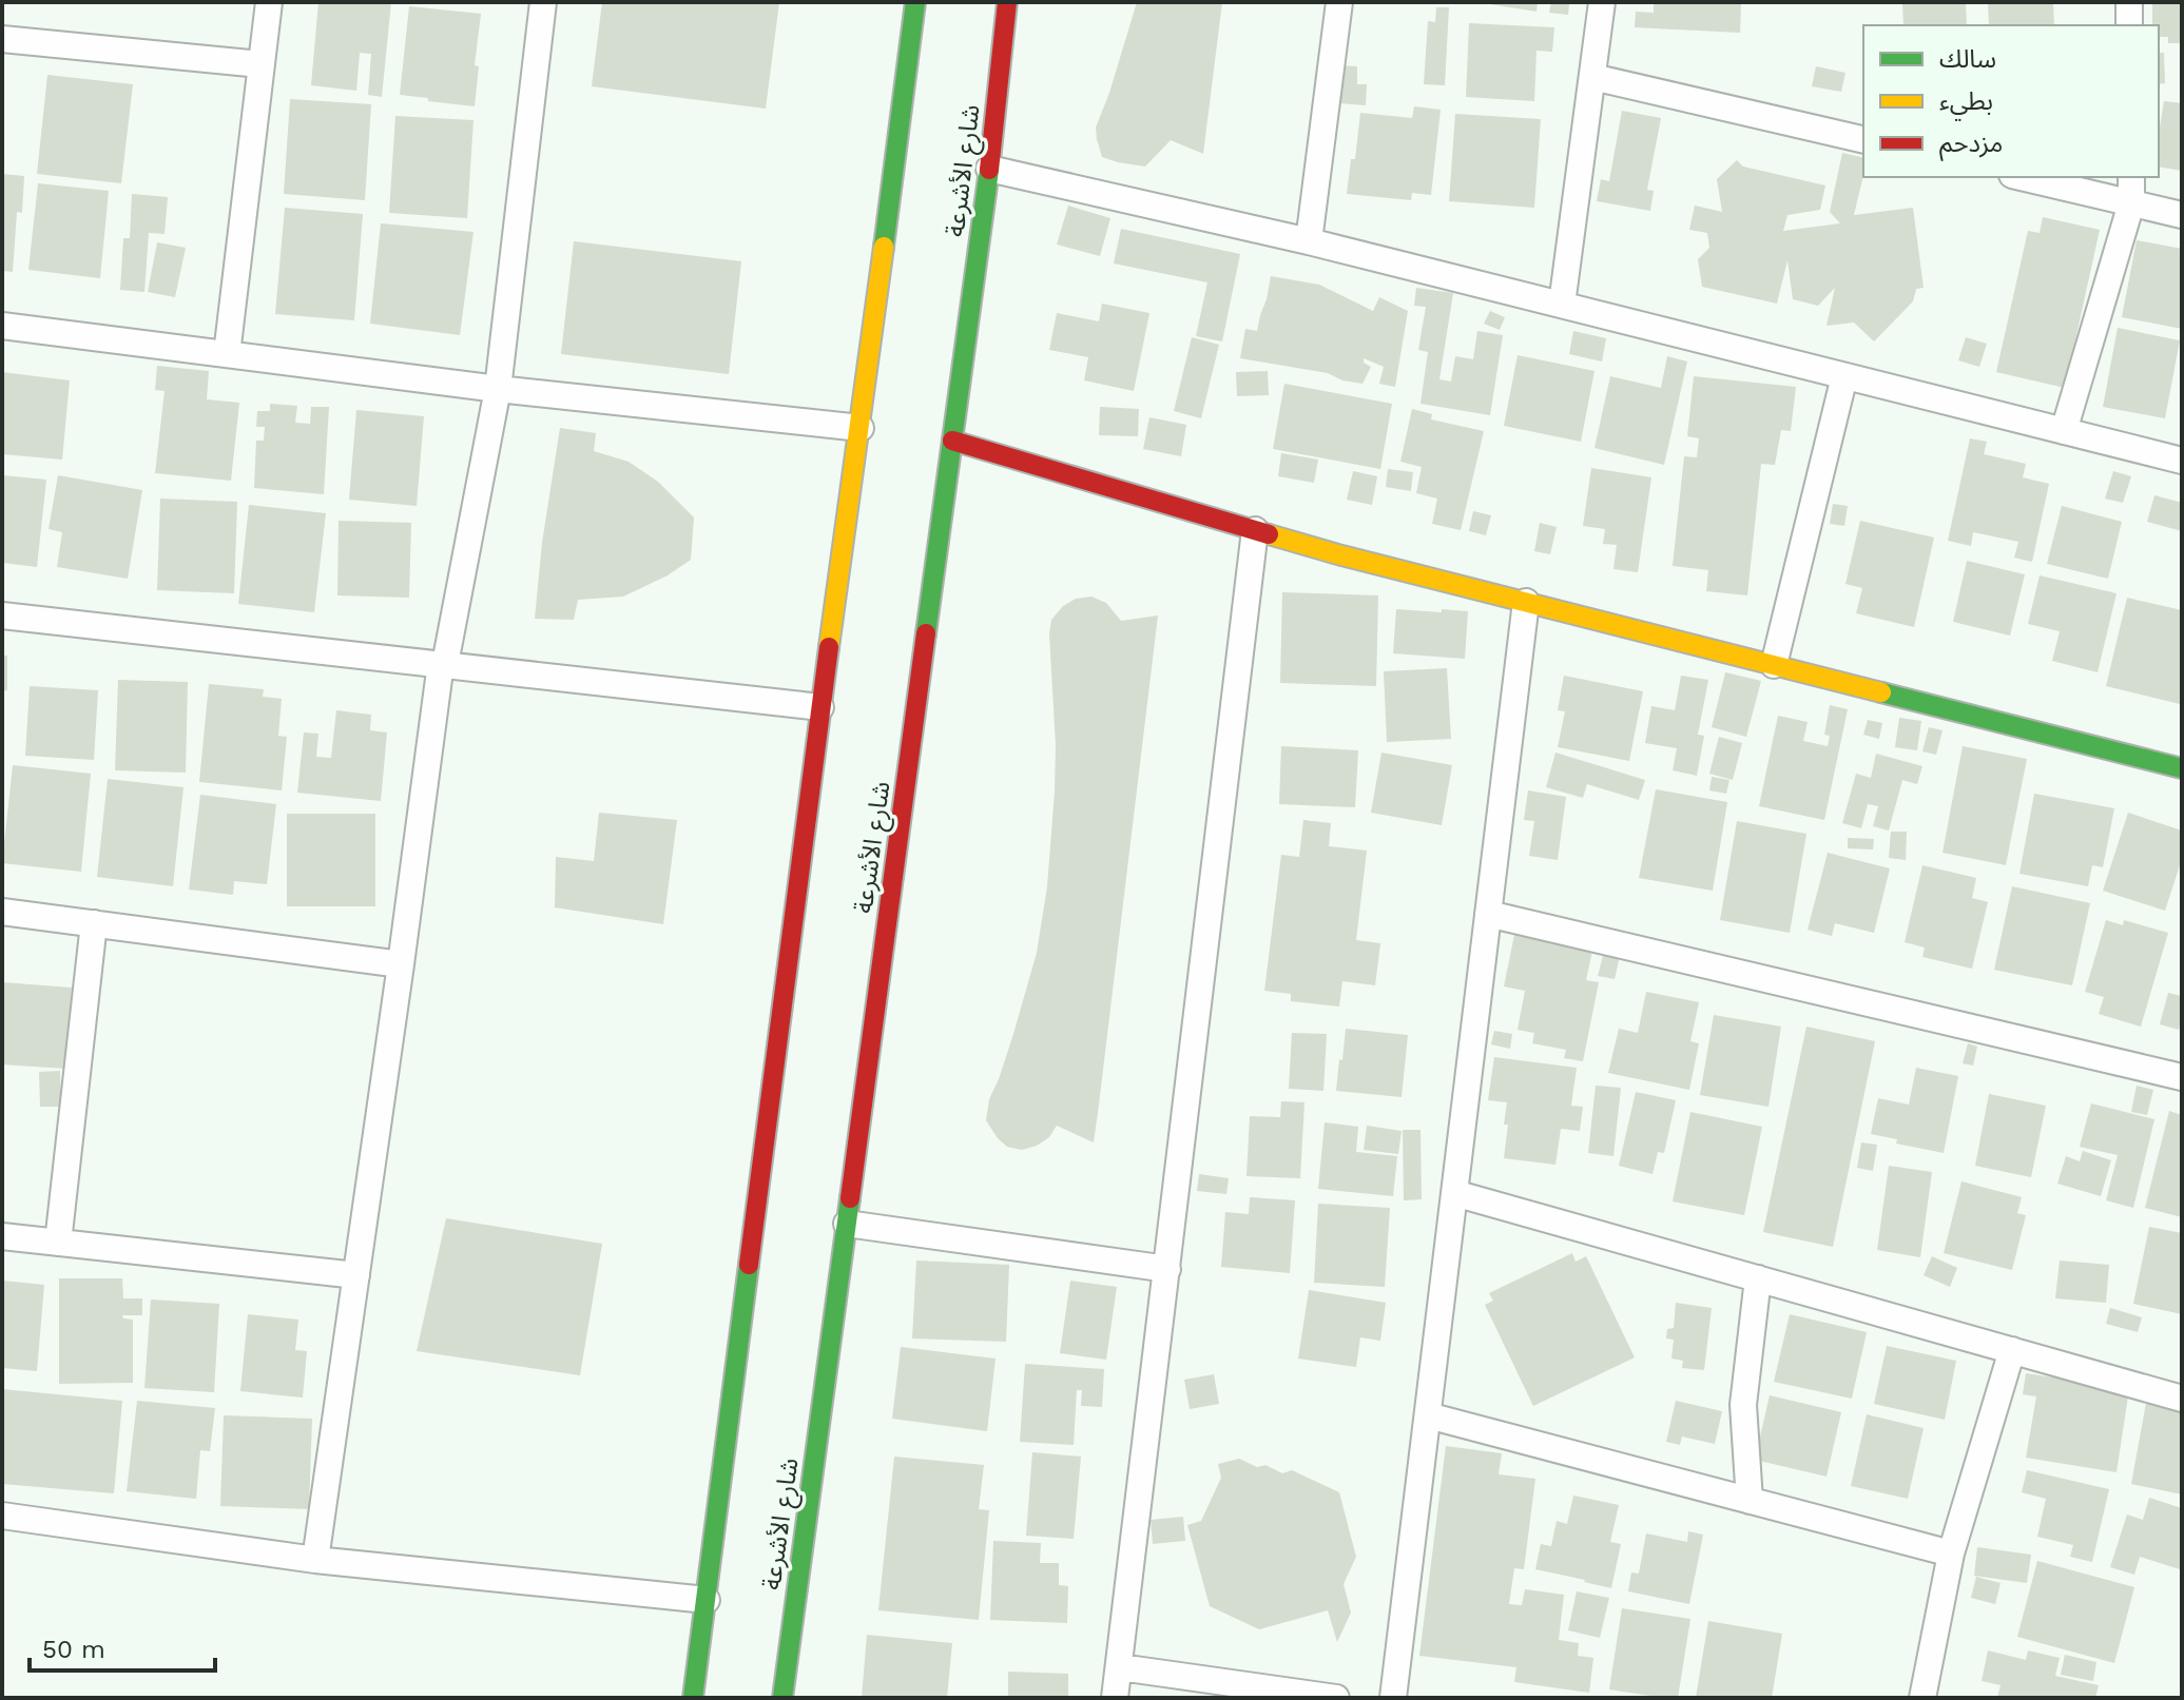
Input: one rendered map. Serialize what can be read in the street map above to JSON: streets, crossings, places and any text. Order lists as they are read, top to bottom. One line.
{"streets":{"street":["شارع الأشرعة"]},"legend":["سالك","بطيء","مزدحم"],"scale_bar":"50 m"}
